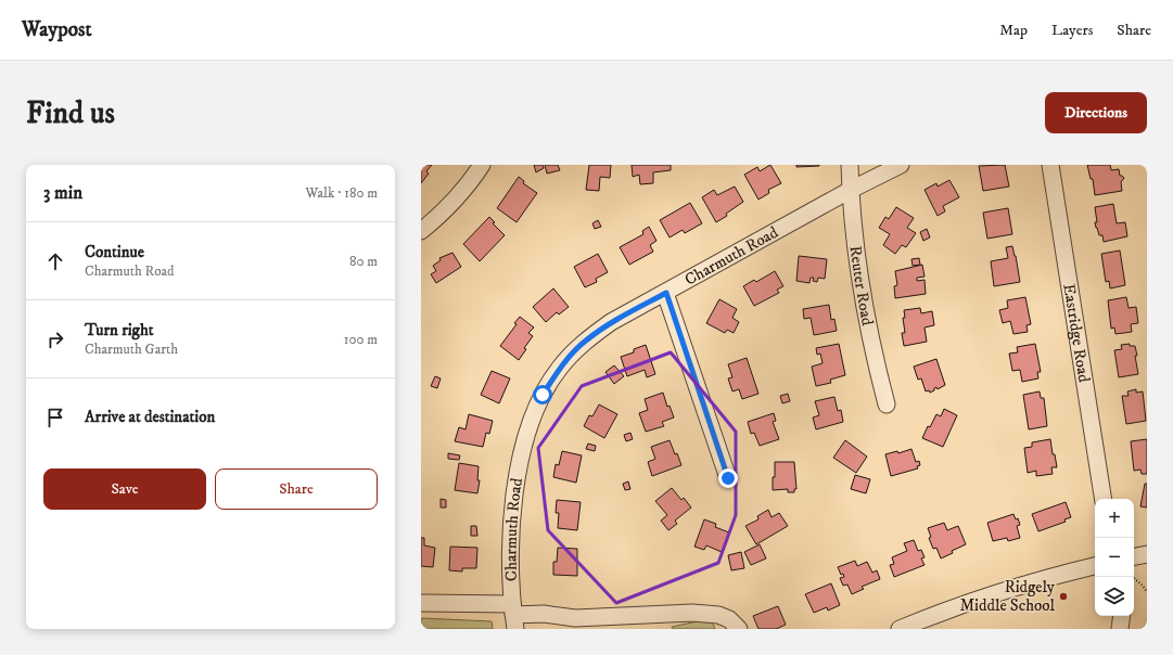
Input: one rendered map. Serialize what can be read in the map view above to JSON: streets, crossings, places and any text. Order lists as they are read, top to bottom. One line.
{"streets":{"street":["Charmuth Road","Reuter Road","Eastridge Road"]},"crossings":[["Charmuth Road","Reuter Road"]],"places":["Ridgely Middle School"],"page":{"header":"Waypost","nav":["Map","Layers","Share"],"buttons":["Directions",["Save","Share"]],"title":"Find us","heading":["3 min","Walk · 180 m"],"list":[["Continue","Charmuth Road","80 m"],["Turn right","Charmuth Garth","100 m"],"Arrive at destination"],"map_buttons":["+","−"]}}
